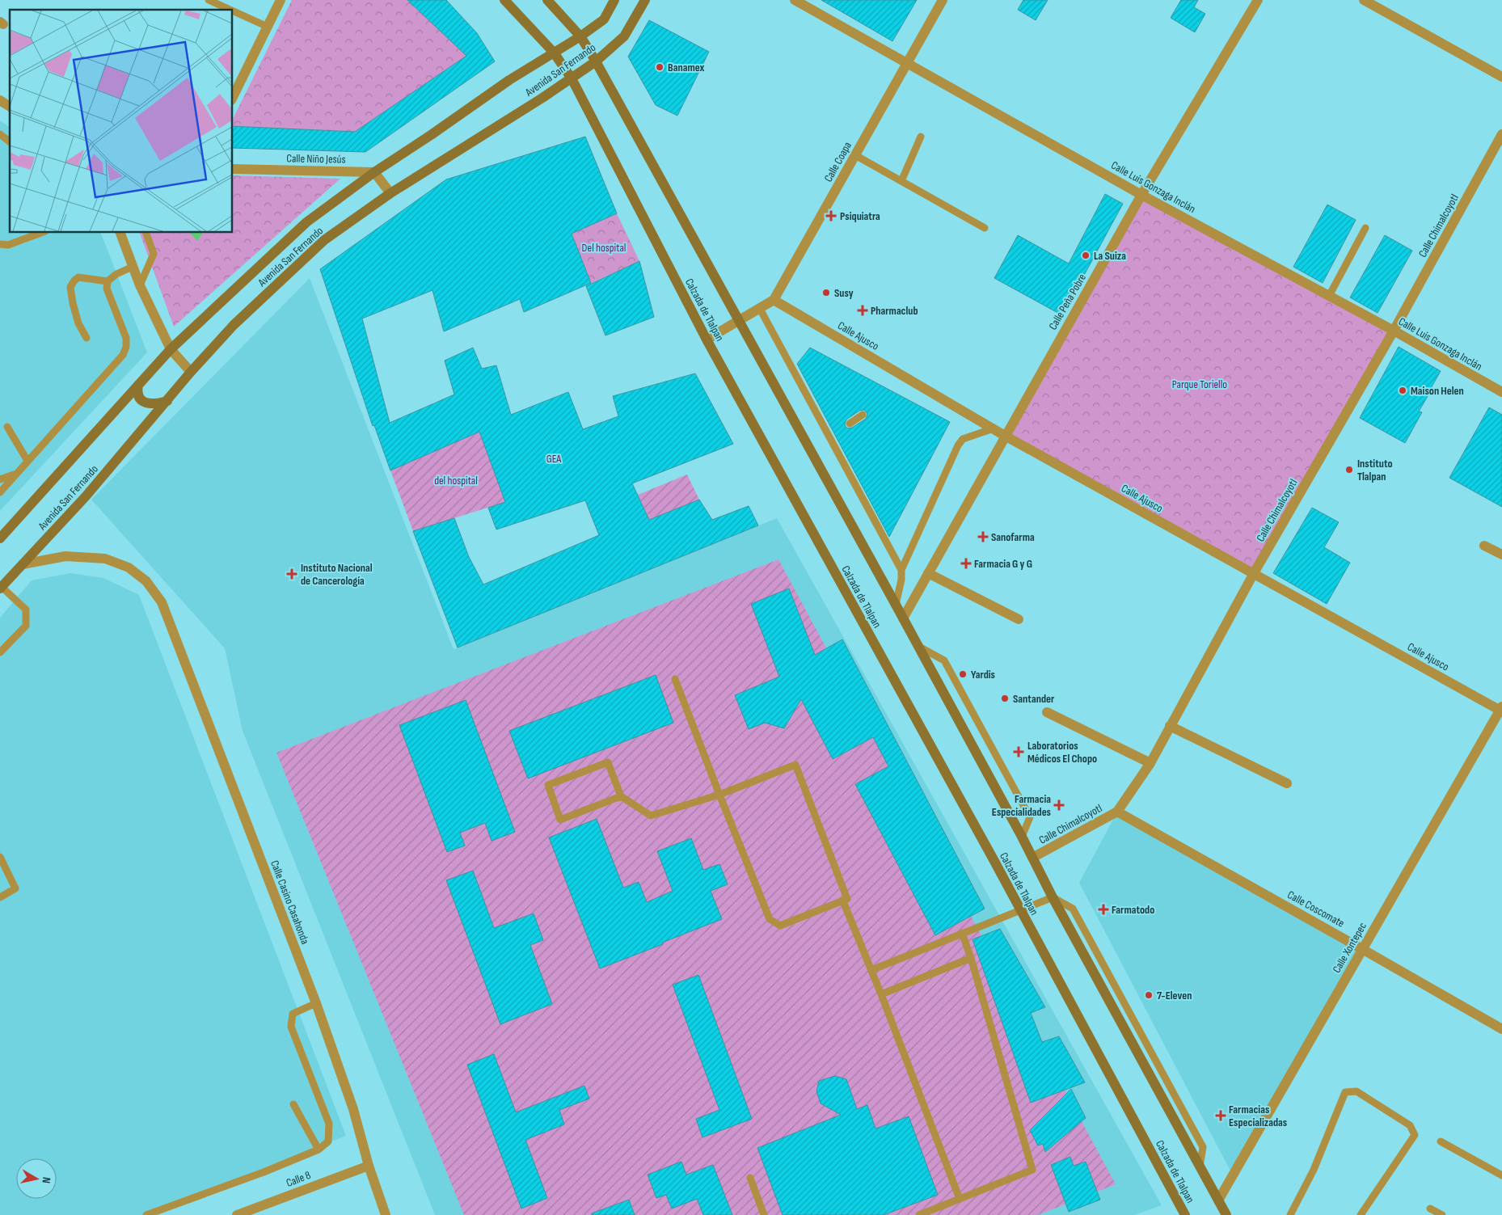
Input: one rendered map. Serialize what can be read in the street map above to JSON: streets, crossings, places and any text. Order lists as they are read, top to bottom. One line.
{"streets":{"main road":["Avenida San Fernando","Calzada de Tlalpan"],"street":["Calle Niño Jesús","Calle Coapa","Calle Luis Gonzaga Inclán","Calle Chimalcoyotl","Calle Peña Pobre","Calle Ajusco","Calle Casino Casahonda","Calle Coscomate","Calle Xontepec","Calle 8"]},"crossings":[["Avenida San Fernando","Calle Niño Jesús"],["Avenida San Fernando","Calzada de Tlalpan"],["Avenida San Fernando","Calle Casino Casahonda"],["Calle Coapa","Calle Luis Gonzaga Inclán"],["Calle Coapa","Calzada de Tlalpan"],["Calle Coapa","Calle Ajusco"],["Calle Luis Gonzaga Inclán","Calle Chimalcoyotl"],["Calle Luis Gonzaga Inclán","Calle Peña Pobre"],["Calle Chimalcoyotl","Calzada de Tlalpan"],["Calle Chimalcoyotl","Calle Ajusco"],["Calle Chimalcoyotl","Calle Coscomate"],["Calle Peña Pobre","Calzada de Tlalpan"],["Calle Peña Pobre","Calle Ajusco"],["Calzada de Tlalpan","Calle Xontepec"],["Calle Ajusco","Calle Xontepec"],["Calle Casino Casahonda","Calle 8"],["Calle Coscomate","Calle Xontepec"]],"parks":["Del hospital","Parque Toriello","GEA","del hospital"],"places":{"other":["Banamex","La Suiza","Susy","Maison Helen","Instituto Tlalpan","Yardis","Santander","7-Eleven"],"health":["Psiquiatra","Pharmaclub","Sanofarma","Farmacia G y G","Instituto Nacional de Cancerología","Laboratorios Médicos El Chopo","Farmacia Especialidades","Farmatodo","Farmacias Especializadas"]},"north":"right"}
